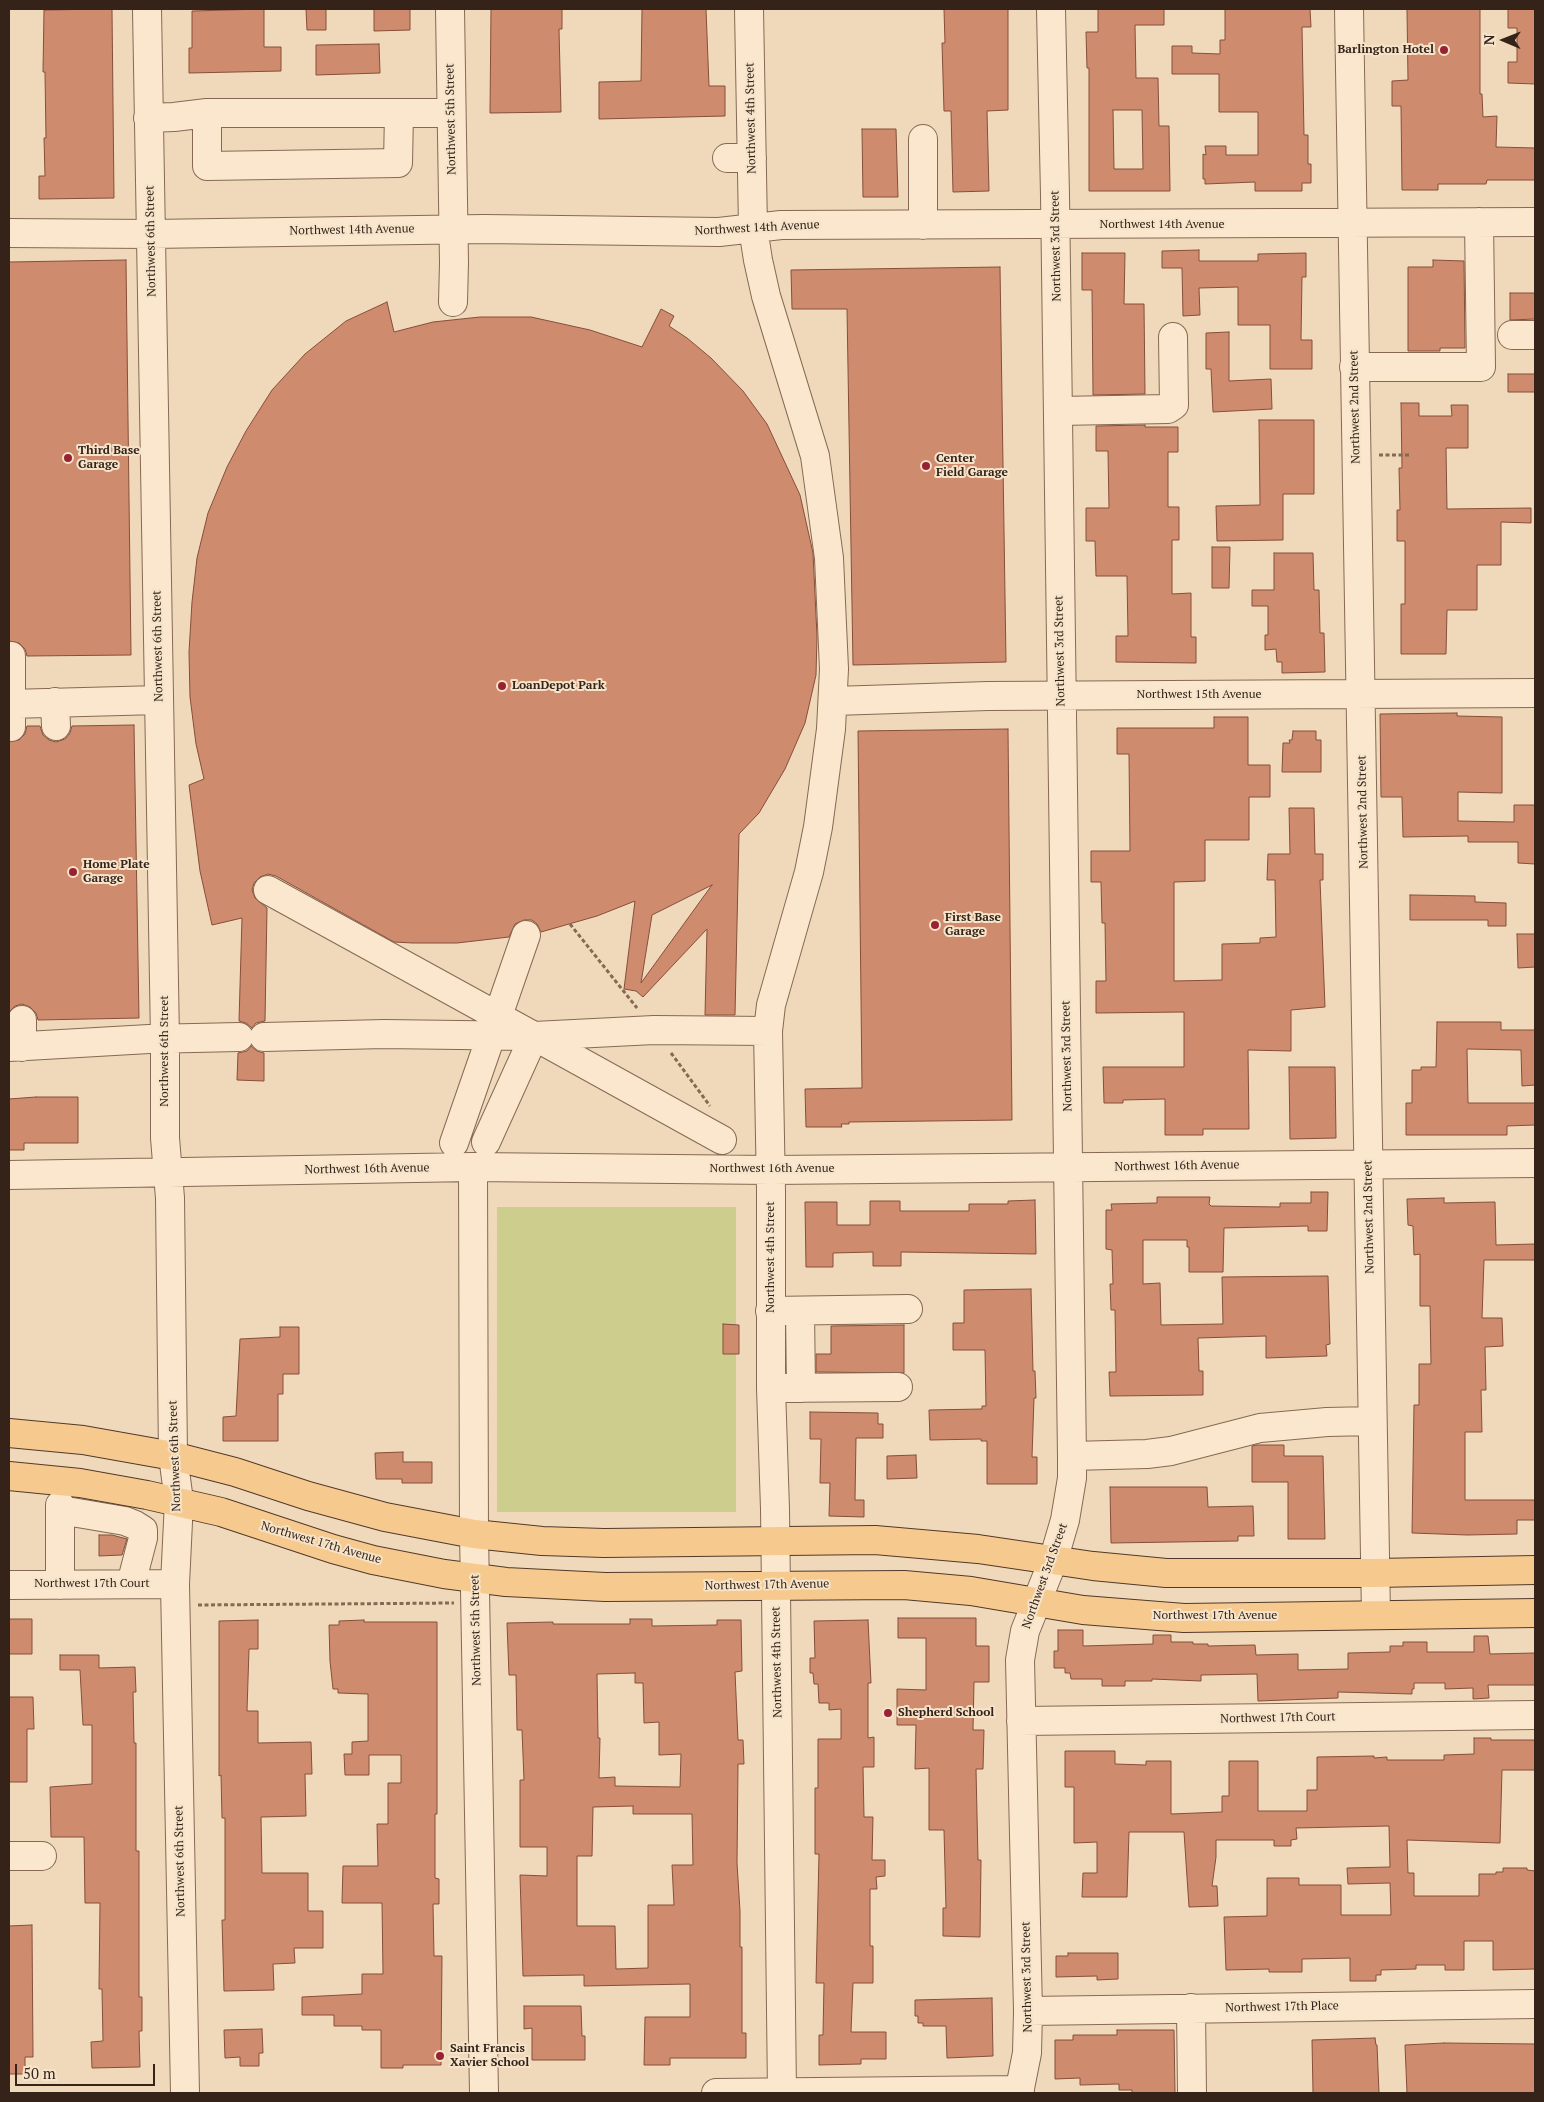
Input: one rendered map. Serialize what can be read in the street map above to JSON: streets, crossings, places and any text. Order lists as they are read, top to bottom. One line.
{"streets":{"main road":["Northwest 17th Avenue"],"street":["Northwest 4th Street","Northwest 5th Street","Northwest 14th Avenue","Northwest 6th Street","Northwest 3rd Street","Northwest 2nd Street","Northwest 15th Avenue","Northwest 16th Avenue","Northwest 17th Court","Northwest 17th Place"]},"crossings":[["Northwest 4th Street","Northwest 14th Avenue"],["Northwest 4th Street","Northwest 15th Avenue"],["Northwest 4th Street","Northwest 16th Avenue"],["Northwest 4th Street","Northwest 17th Avenue"],["Northwest 5th Street","Northwest 14th Avenue"],["Northwest 5th Street","Northwest 16th Avenue"],["Northwest 5th Street","Northwest 17th Avenue"],["Northwest 14th Avenue","Northwest 6th Street"],["Northwest 14th Avenue","Northwest 3rd Street"],["Northwest 14th Avenue","Northwest 2nd Street"],["Northwest 6th Street","Northwest 16th Avenue"],["Northwest 6th Street","Northwest 17th Avenue"],["Northwest 6th Street","Northwest 17th Court"],["Northwest 3rd Street","Northwest 15th Avenue"],["Northwest 3rd Street","Northwest 16th Avenue"],["Northwest 3rd Street","Northwest 17th Avenue"],["Northwest 3rd Street","Northwest 17th Court"],["Northwest 3rd Street","Northwest 17th Place"],["Northwest 2nd Street","Northwest 15th Avenue"],["Northwest 2nd Street","Northwest 16th Avenue"],["Northwest 2nd Street","Northwest 17th Avenue"]],"places":["Barlington Hotel","Third Base Garage","Center Field Garage","LoanDepot Park","Home Plate Garage","First Base Garage","Shepherd School","Saint Francis Xavier School"],"scale_bar":"50 m","north":"left"}
